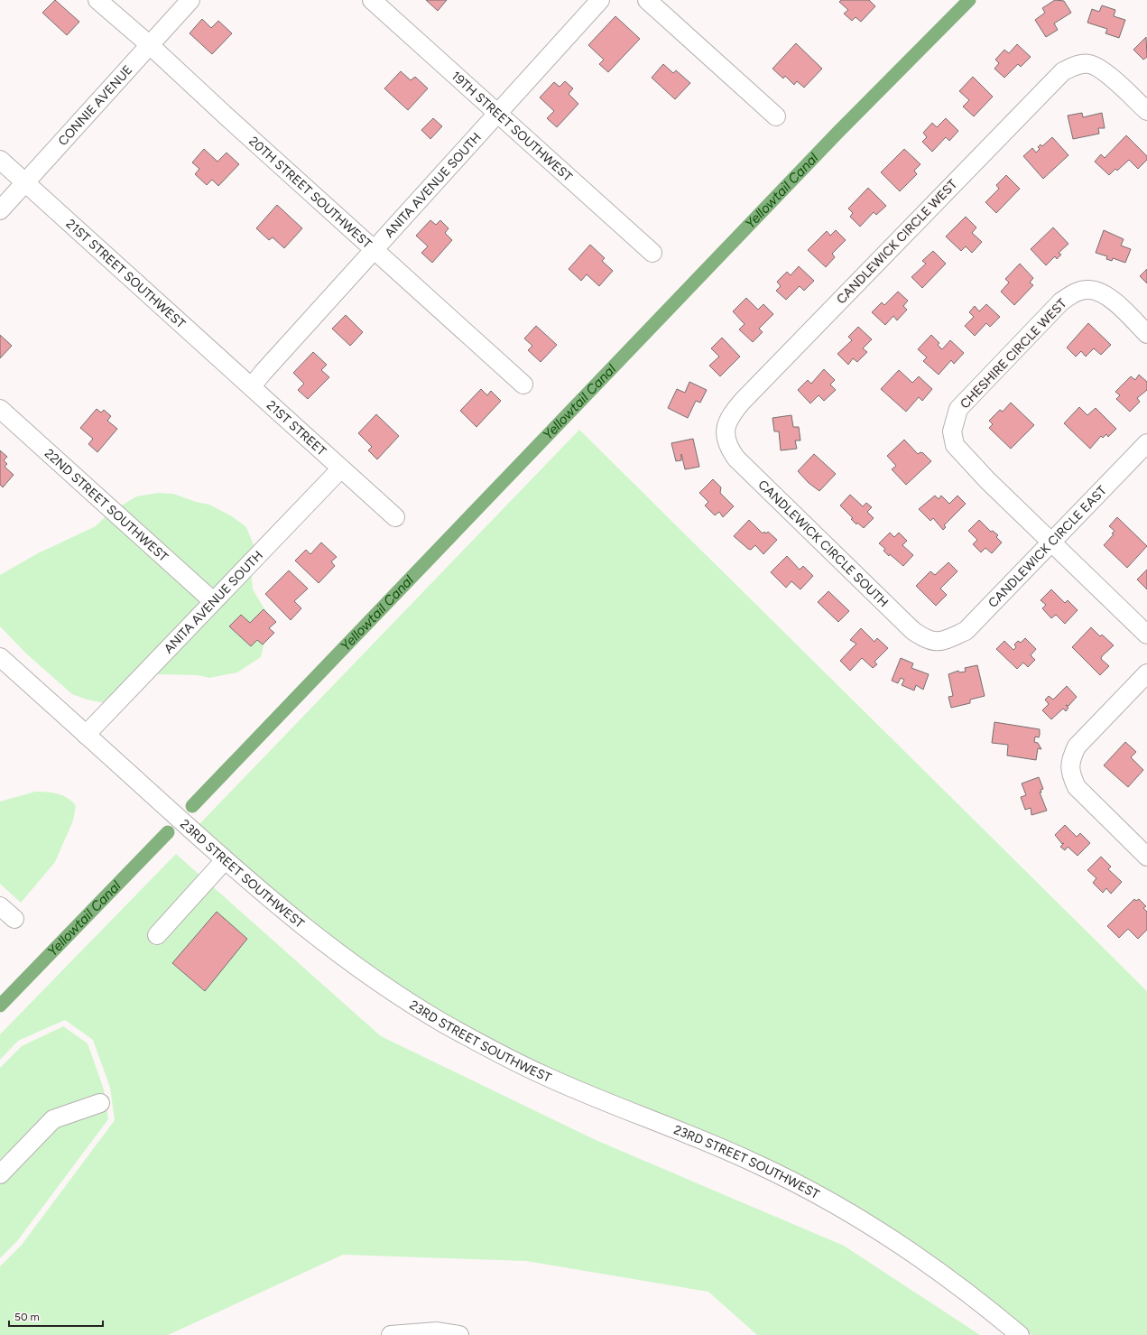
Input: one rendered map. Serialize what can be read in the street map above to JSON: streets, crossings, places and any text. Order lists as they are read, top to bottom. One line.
{"streets":{"street":["CONNIE AVENUE","19TH STREET SOUTHWEST","ANITA AVENUE SOUTH","20TH STREET SOUTHWEST","CANDLEWICK CIRCLE WEST","21ST STREET SOUTHWEST","CHESHIRE CIRCLE WEST","21ST STREET","22ND STREET SOUTHWEST","CANDLEWICK CIRCLE SOUTH","CANDLEWICK CIRCLE EAST","23RD STREET SOUTHWEST"]},"crossings":[["CONNIE AVENUE","20TH STREET SOUTHWEST"],["CONNIE AVENUE","21ST STREET SOUTHWEST"],["19TH STREET SOUTHWEST","ANITA AVENUE SOUTH"],["ANITA AVENUE SOUTH","20TH STREET SOUTHWEST"],["ANITA AVENUE SOUTH","21ST STREET SOUTHWEST"],["ANITA AVENUE SOUTH","21ST STREET"],["ANITA AVENUE SOUTH","22ND STREET SOUTHWEST"],["ANITA AVENUE SOUTH","23RD STREET SOUTHWEST"],["CANDLEWICK CIRCLE WEST","CANDLEWICK CIRCLE SOUTH"],["21ST STREET SOUTHWEST","21ST STREET"],["CHESHIRE CIRCLE WEST","CANDLEWICK CIRCLE EAST"],["CANDLEWICK CIRCLE SOUTH","CANDLEWICK CIRCLE EAST"]],"water":["Yellowtail Canal"],"scale_bar":"50 m"}
